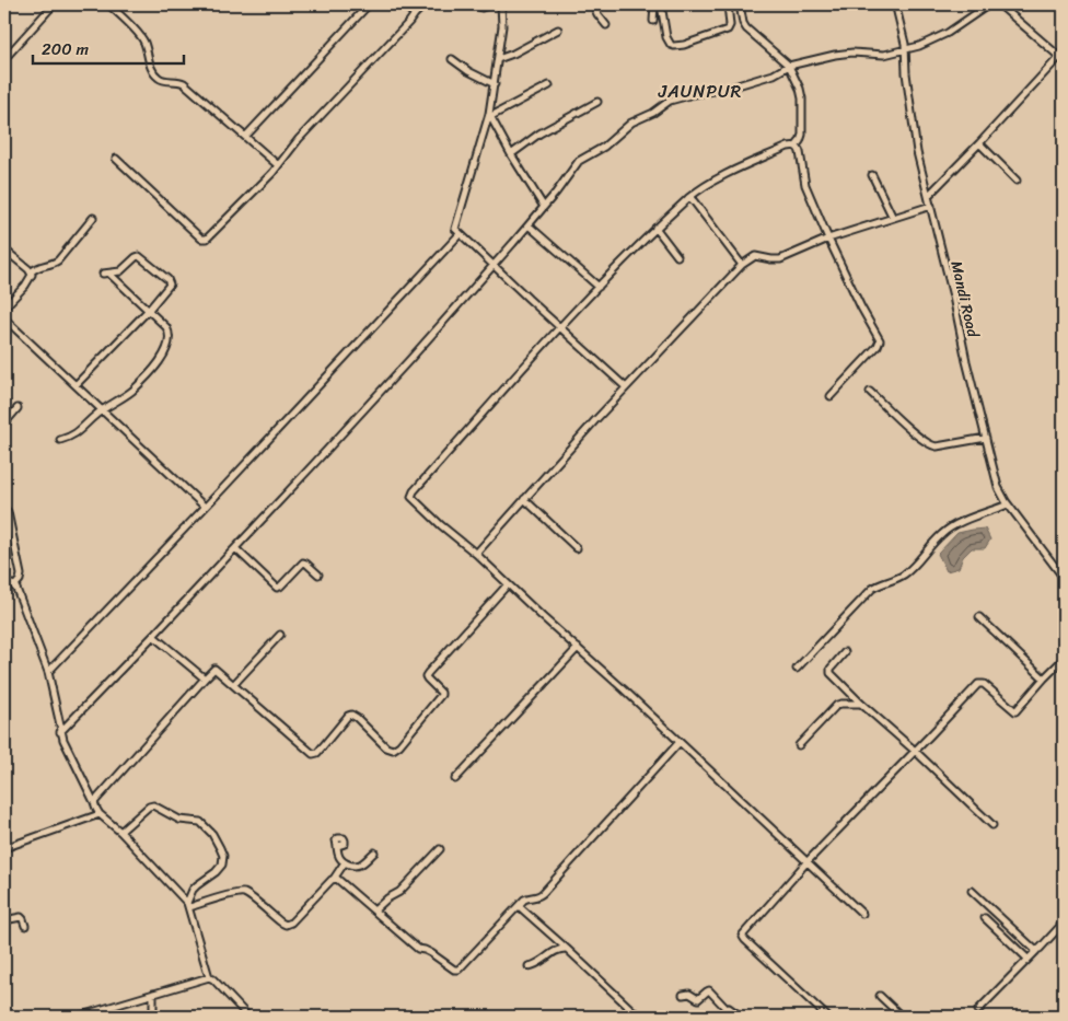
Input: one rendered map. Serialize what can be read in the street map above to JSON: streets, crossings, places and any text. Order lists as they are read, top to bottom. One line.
{"streets":{"street":["Mandi Road"]},"districts":["JAUNPUR"],"scale_bar":"200 m"}
